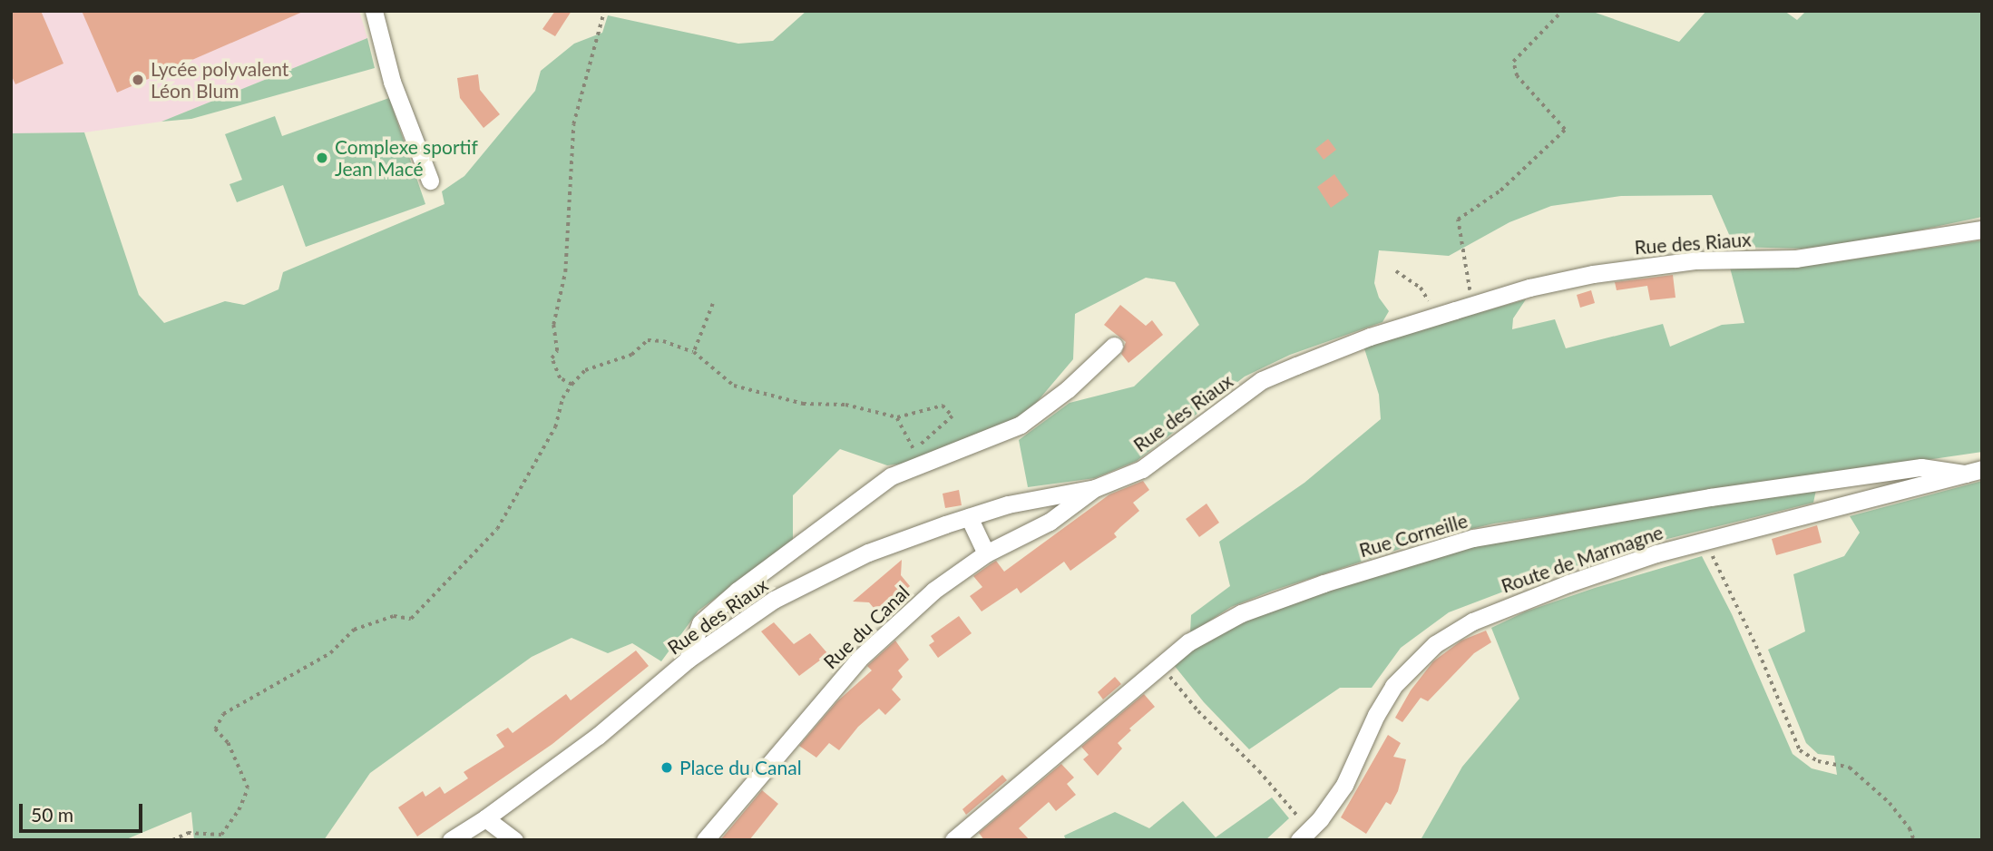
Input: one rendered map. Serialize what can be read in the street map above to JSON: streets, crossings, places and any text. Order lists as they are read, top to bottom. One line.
{"streets":{"street":["Rue des Riaux","Rue Corneille","Route de Marmagne","Rue du Canal"]},"crossings":[["Rue des Riaux","Rue du Canal"],["Rue Corneille","Route de Marmagne"]],"places":["Lycée polyvalent Léon Blum","Complexe sportif Jean Macé","Place du Canal"],"scale_bar":"50 m"}
